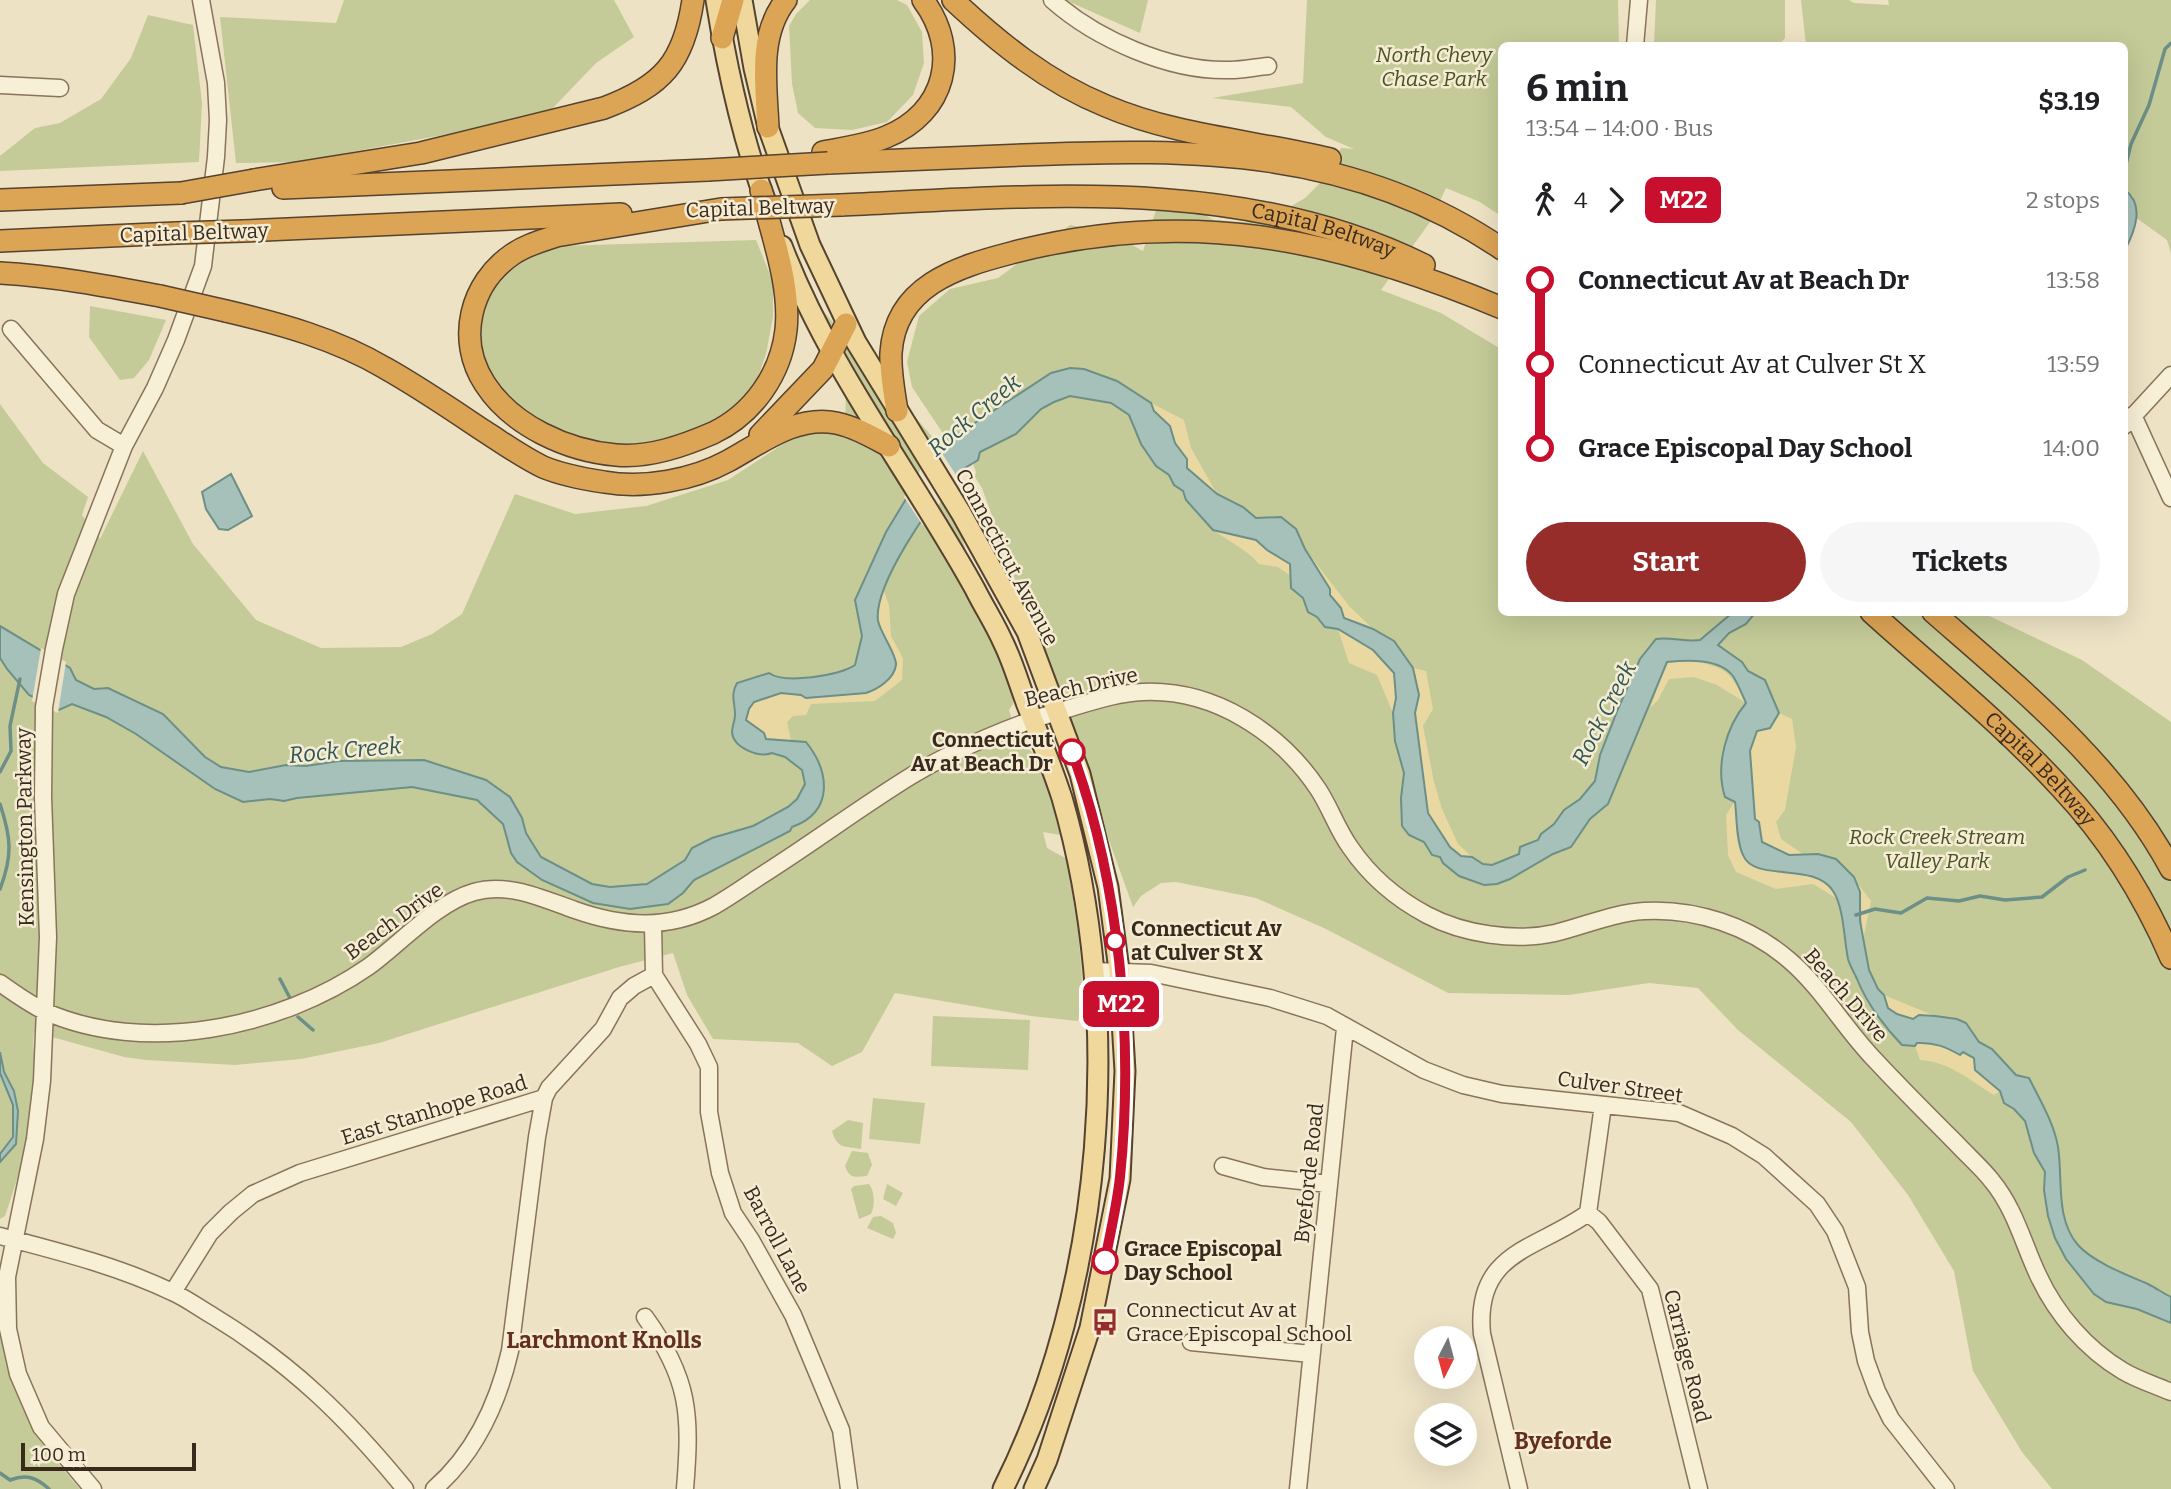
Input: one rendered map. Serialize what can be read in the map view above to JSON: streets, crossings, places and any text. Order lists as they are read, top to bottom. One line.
{"streets":{"highway":["Capital Beltway"],"main road":["Connecticut Avenue"],"street":["Beach Drive","Kensington Parkway","Culver Street","East Stanhope Road","Byeforde Road","Barroll Lane","Carriage Road"]},"crossings":[["Connecticut Avenue","Beach Drive"],["Connecticut Avenue","Culver Street"],["Beach Drive","Kensington Parkway"],["Culver Street","Byeforde Road"],["East Stanhope Road","Barroll Lane"]],"districts":["Larchmont Knolls","Byeforde"],"water":["Rock Creek"],"parks":["North Chevy Chase Park","Rock Creek Stream Valley Park"],"places":{"other":["Connecticut Av at Beach Dr","Connecticut Av at Culver St X","Grace Episcopal Day School"],"bus stop":["Connecticut Av at Grace Episcopal School"]},"lines":["bus line M22"],"scale_bar":"100 m","north":"bottom","page":{"on_map":"M22","heading":["6 min","13:54 – 14:00 · Bus","$3.19"],"legs":["4","M22","2 stops"],"list":[{"name":"Connecticut Av at Beach Dr","value":"13:58"},{"name":"Connecticut Av at Culver St X","value":"13:59"},{"name":"Grace Episcopal Day School","value":"14:00"}],"buttons":["Start","Tickets"],"scale":"100 m"}}
